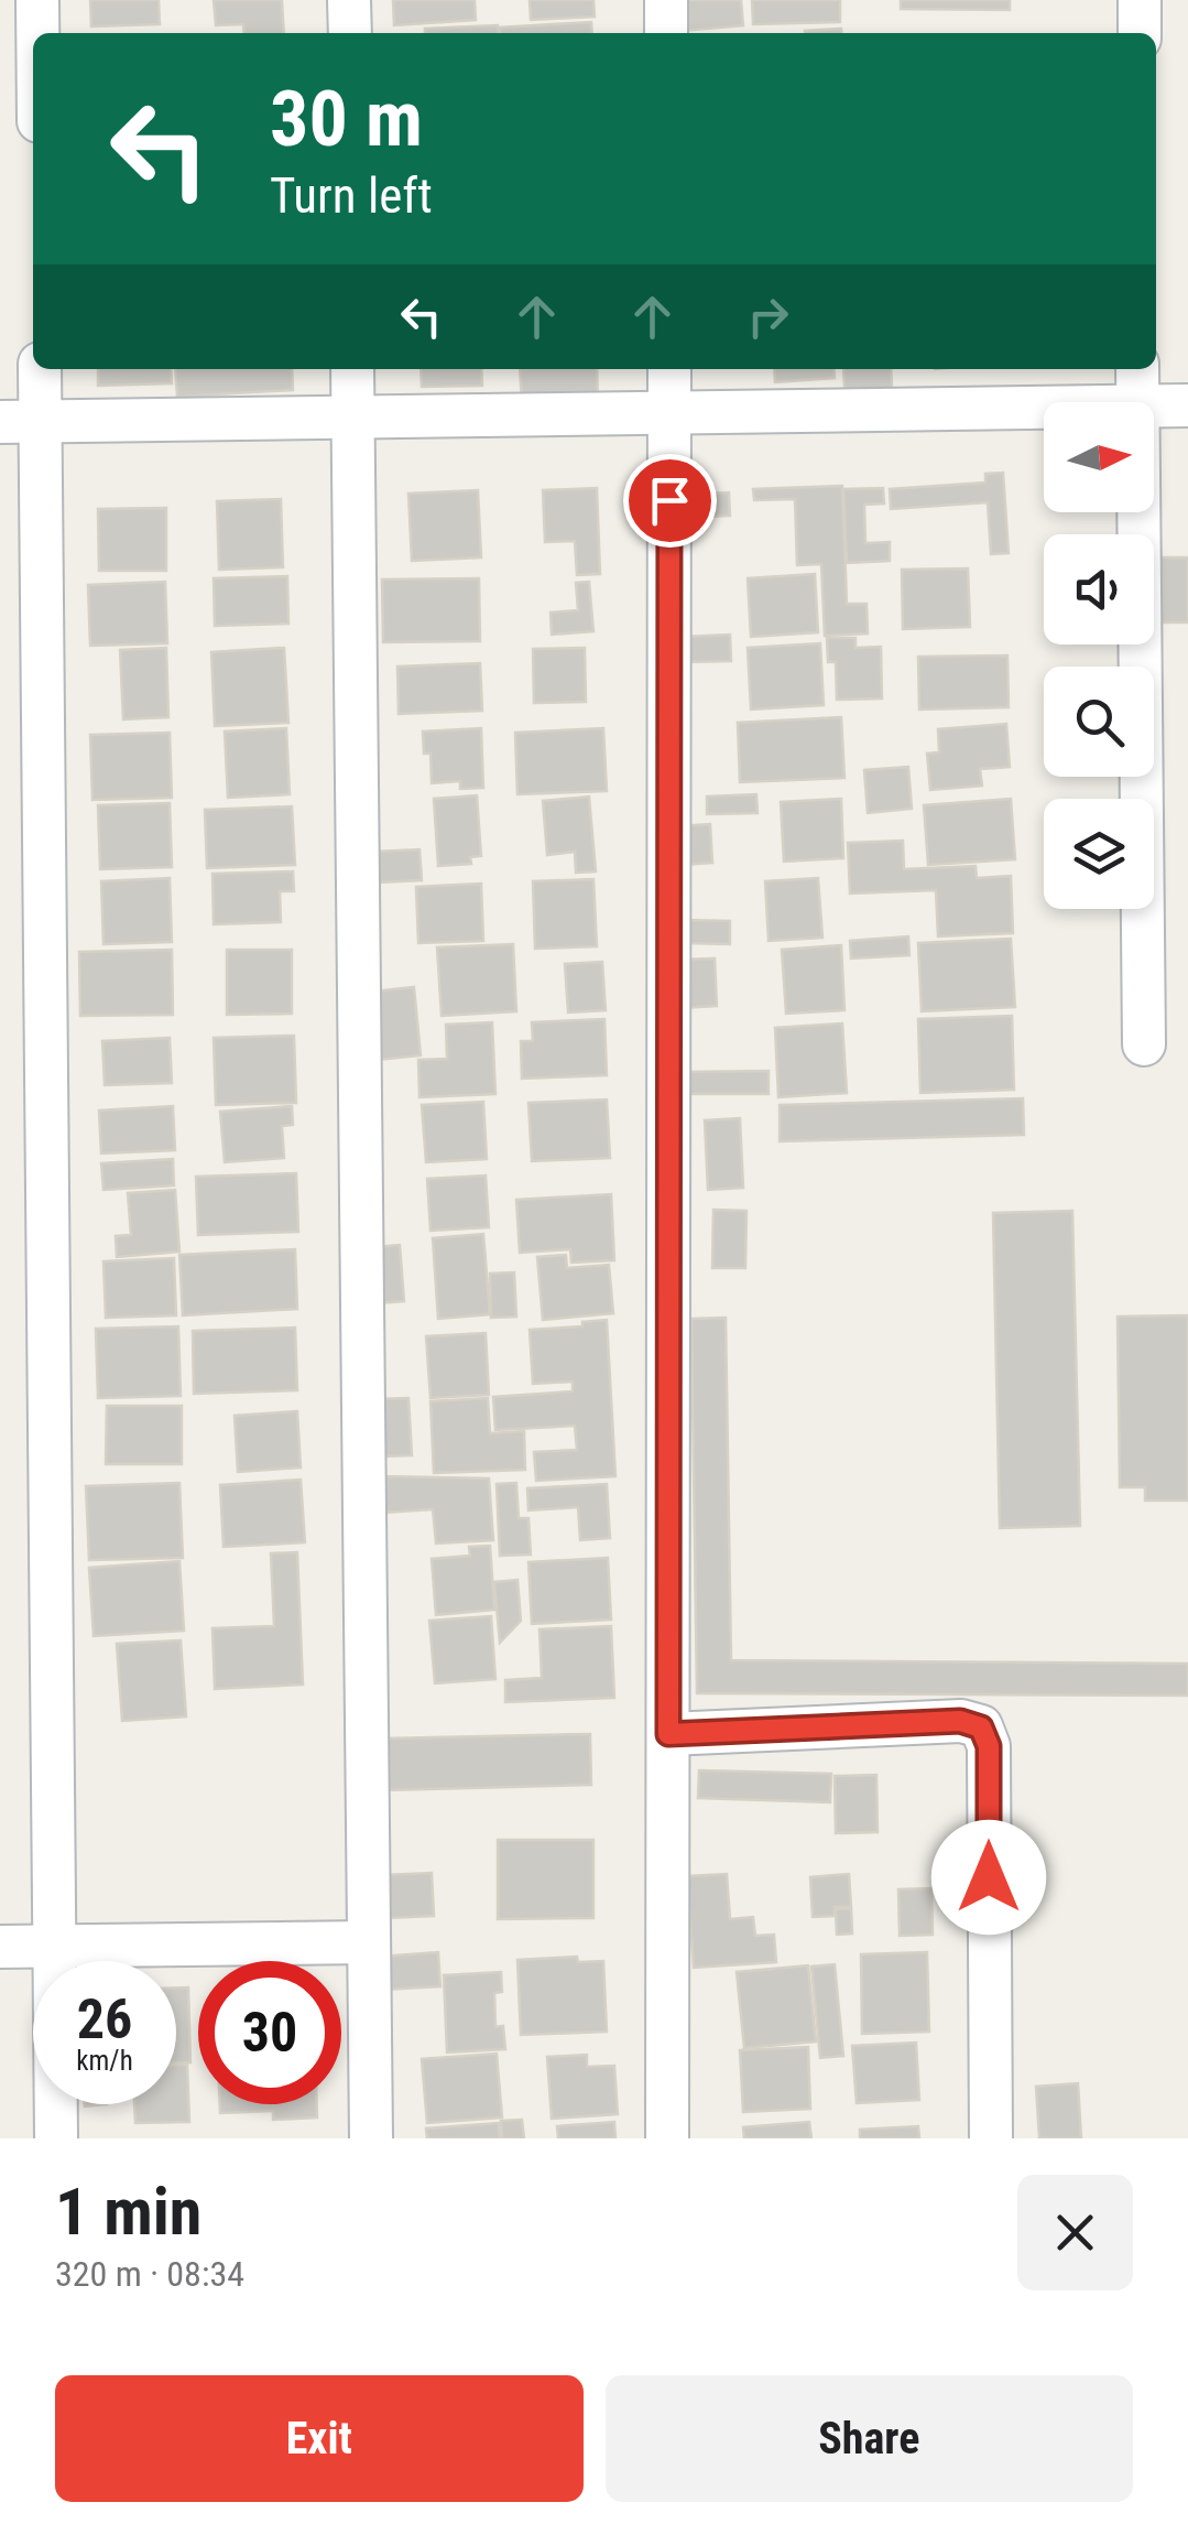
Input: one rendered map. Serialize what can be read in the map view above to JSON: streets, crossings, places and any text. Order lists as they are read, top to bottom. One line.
{"north":"right","page":{"turn":["30 m","Turn left"],"speed":"26 km/h","limit":"30","heading":["1 min","320 m · 08:34"],"buttons":["Exit","Share"]}}
